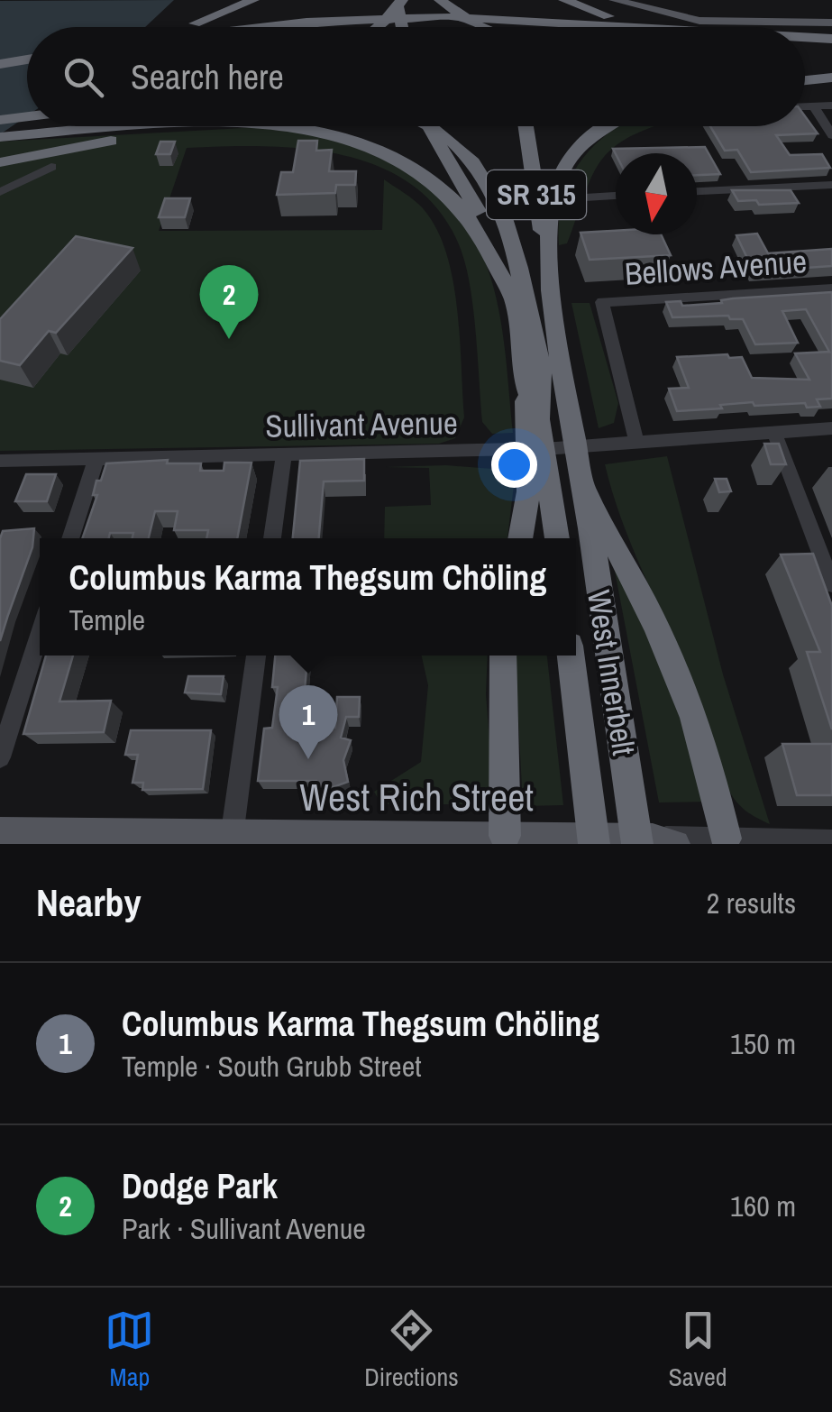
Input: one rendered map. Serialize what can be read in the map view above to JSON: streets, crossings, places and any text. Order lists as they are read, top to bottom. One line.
{"streets":{"highway":["SR 315","West Innerbelt"],"main road":["West Rich Street"],"street":["Bellows Avenue","Sullivant Avenue"]},"crossings":[["SR 315","West Innerbelt"],["Bellows Avenue","Sullivant Avenue"],["West Innerbelt","West Rich Street"]],"north":"bottom","page":{"search":"Search here","pins":["2","1"],"popup":["Columbus Karma Thegsum Chöling","Temple"],"heading":["Nearby","2 results"],"list":[{"mark":"1","name":"Columbus Karma Thegsum Chöling","note":"Temple · South Grubb Street","value":"150 m"},{"mark":"2","name":"Dodge Park","note":"Park · Sullivant Avenue","value":"160 m"}],"nav":["Map","Directions","Saved"]}}
